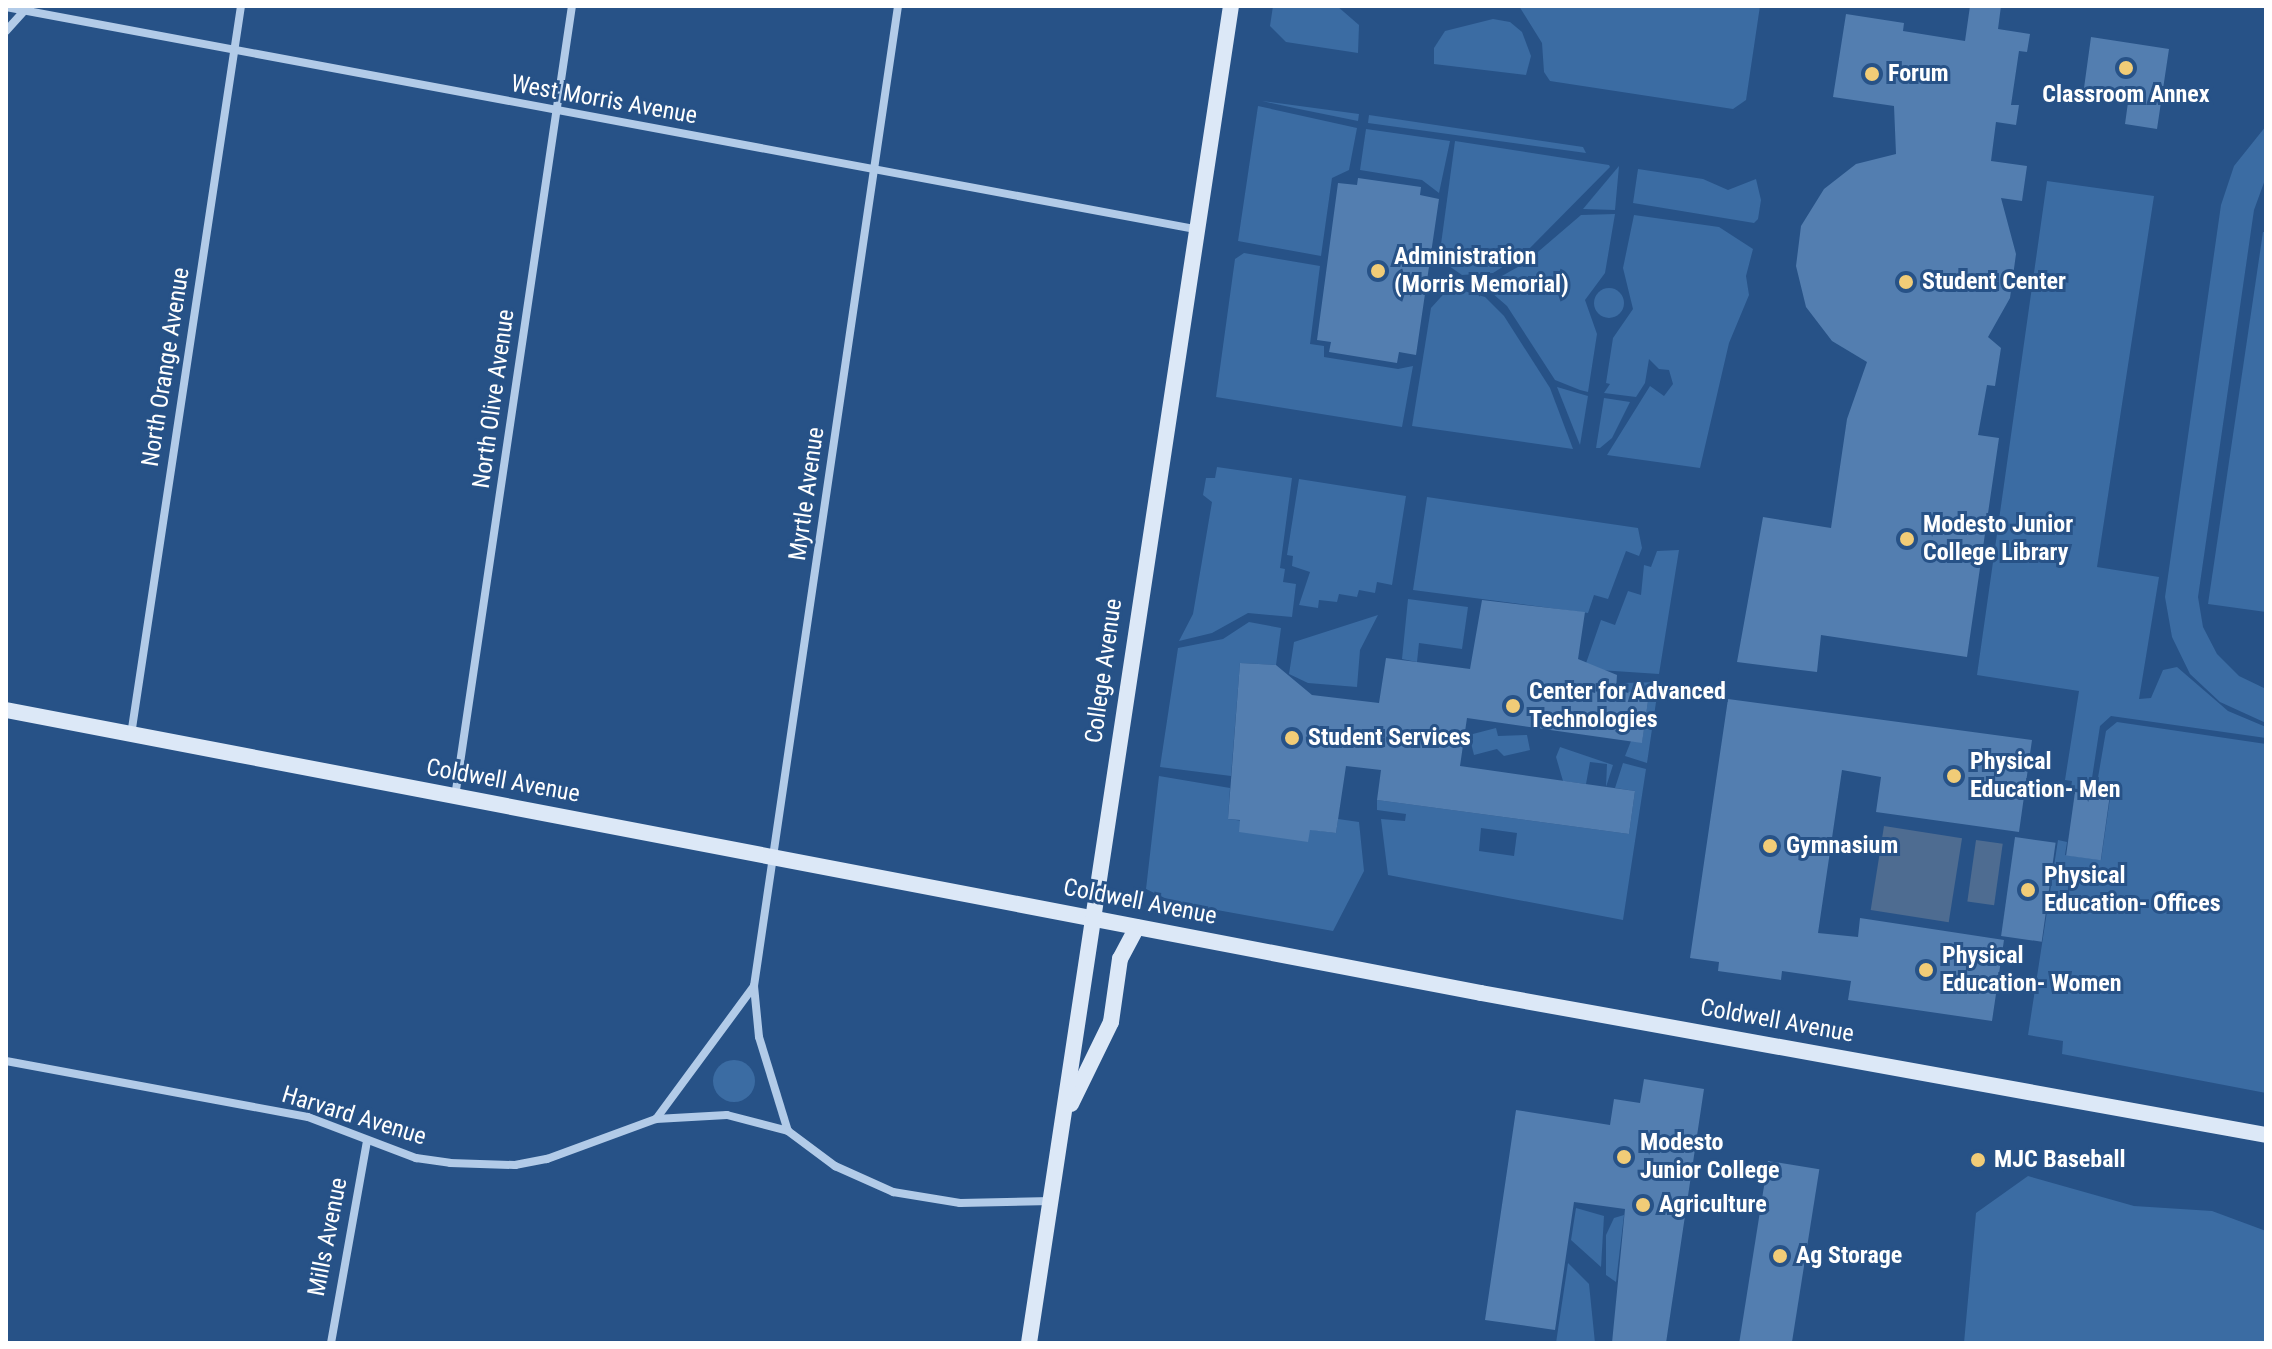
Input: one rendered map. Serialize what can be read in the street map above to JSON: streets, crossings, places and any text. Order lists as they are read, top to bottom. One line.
{"streets":{"street":["West Morris Avenue","North Orange Avenue","North Olive Avenue","Myrtle Avenue","College Avenue","Coldwell Avenue","Harvard Avenue","Mills Avenue"]},"crossings":[["West Morris Avenue","North Orange Avenue"],["West Morris Avenue","North Olive Avenue"],["West Morris Avenue","Myrtle Avenue"],["West Morris Avenue","College Avenue"],["North Orange Avenue","Coldwell Avenue"],["North Olive Avenue","Coldwell Avenue"],["Myrtle Avenue","Coldwell Avenue"],["Myrtle Avenue","Harvard Avenue"],["College Avenue","Coldwell Avenue"],["College Avenue","Harvard Avenue"],["Harvard Avenue","Mills Avenue"]],"places":["Classroom Annex","Forum","Administration (Morris Memorial)","Student Center","Modesto Junior College Library","Center for Advanced Technologies","Student Services","Physical Education- Men","Gymnasium","Physical Education- Offices","Physical Education- Women","Modesto Junior College","MJC Baseball","Agriculture","Ag Storage"]}
